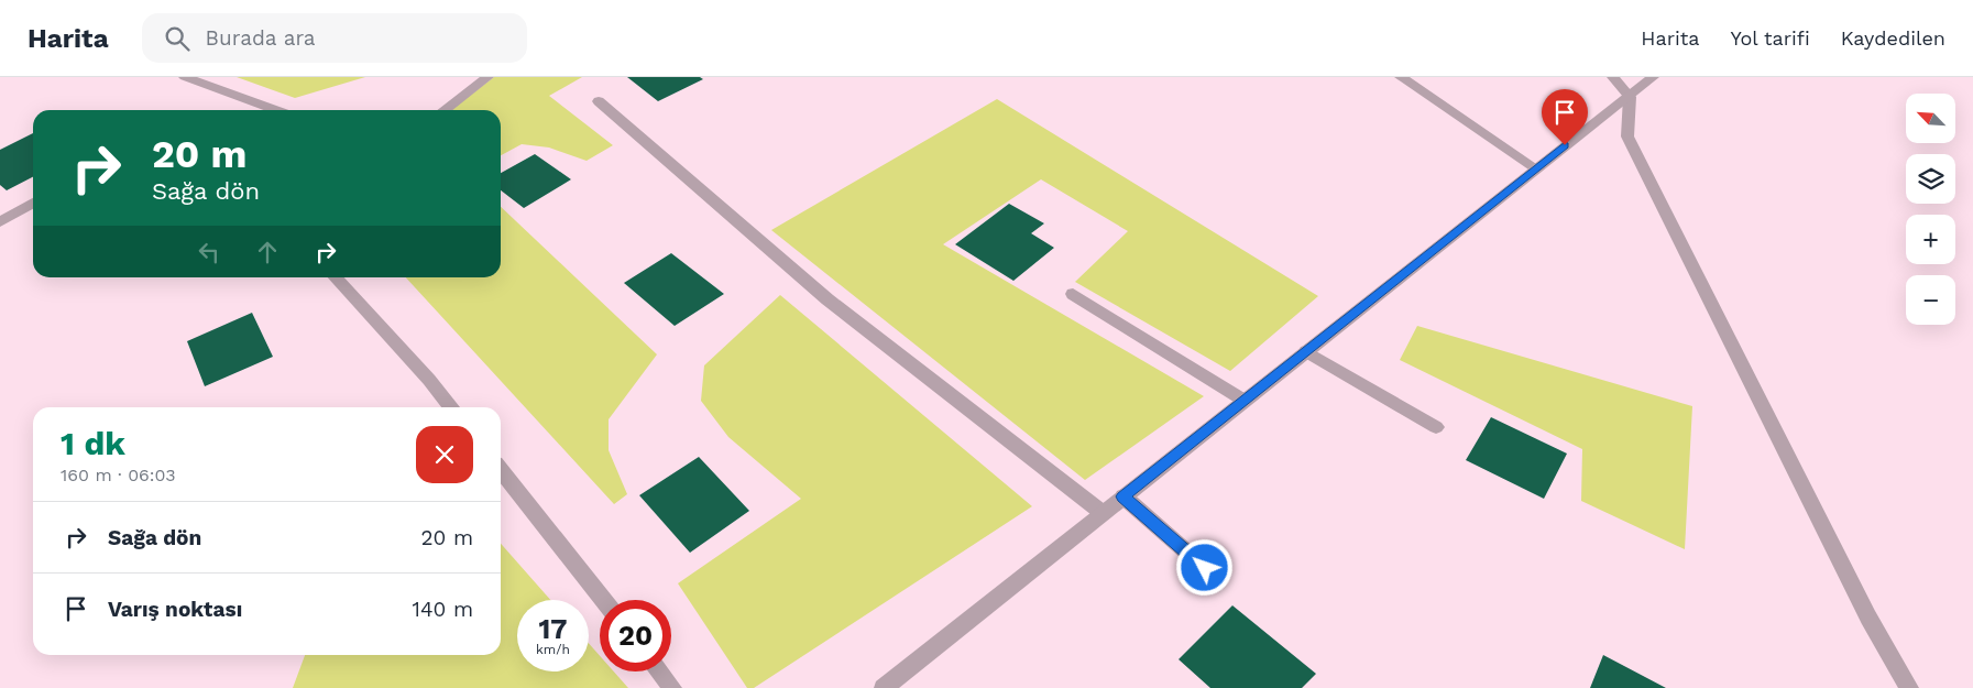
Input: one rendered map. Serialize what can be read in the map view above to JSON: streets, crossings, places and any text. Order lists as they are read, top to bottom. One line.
{"north":"top left","page":{"header":"Harita","search":"Burada ara","nav":["Harita","Yol tarifi","Kaydedilen"],"map_buttons":["+","−"],"turn":["20 m","Sağa dön"],"heading":["1 dk","160 m · 06:03"],"list":[{"name":"Sağa dön","value":"20 m"},{"name":"Varış noktası","value":"140 m"}],"speed":"17 km/h","limit":"20"}}
